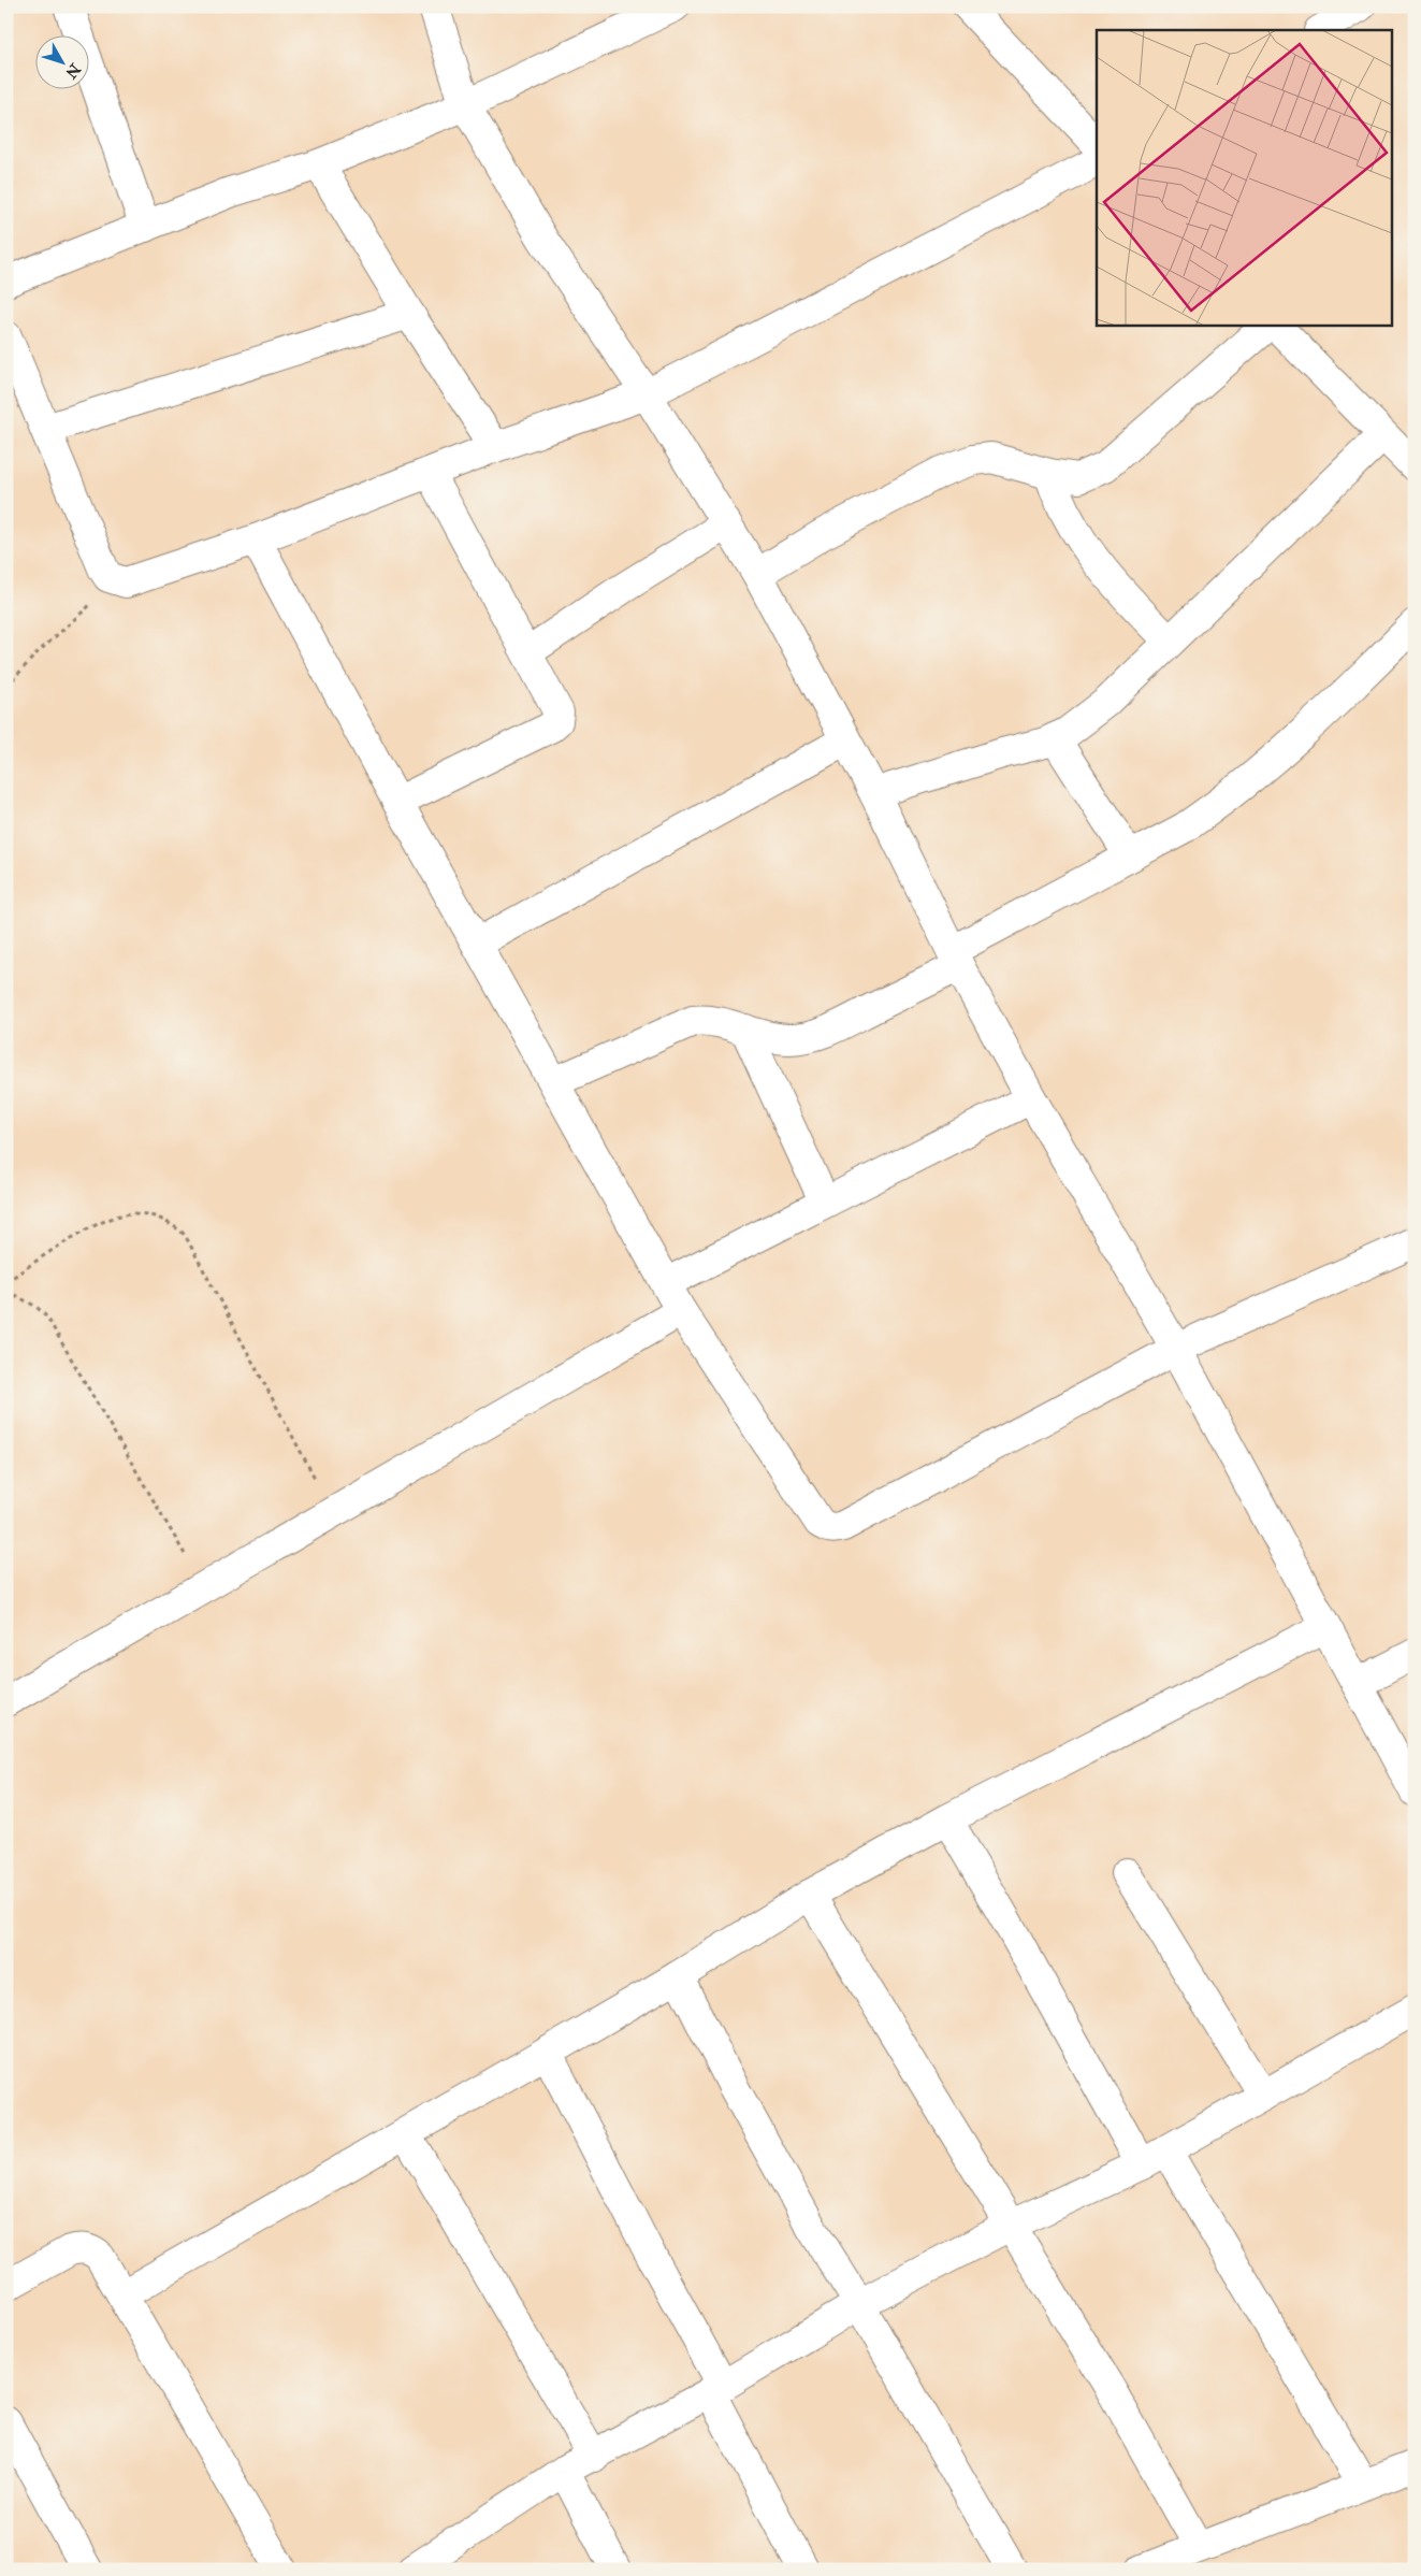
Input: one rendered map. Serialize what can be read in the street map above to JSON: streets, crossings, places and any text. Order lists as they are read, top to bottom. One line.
{"north":"bottom right"}
